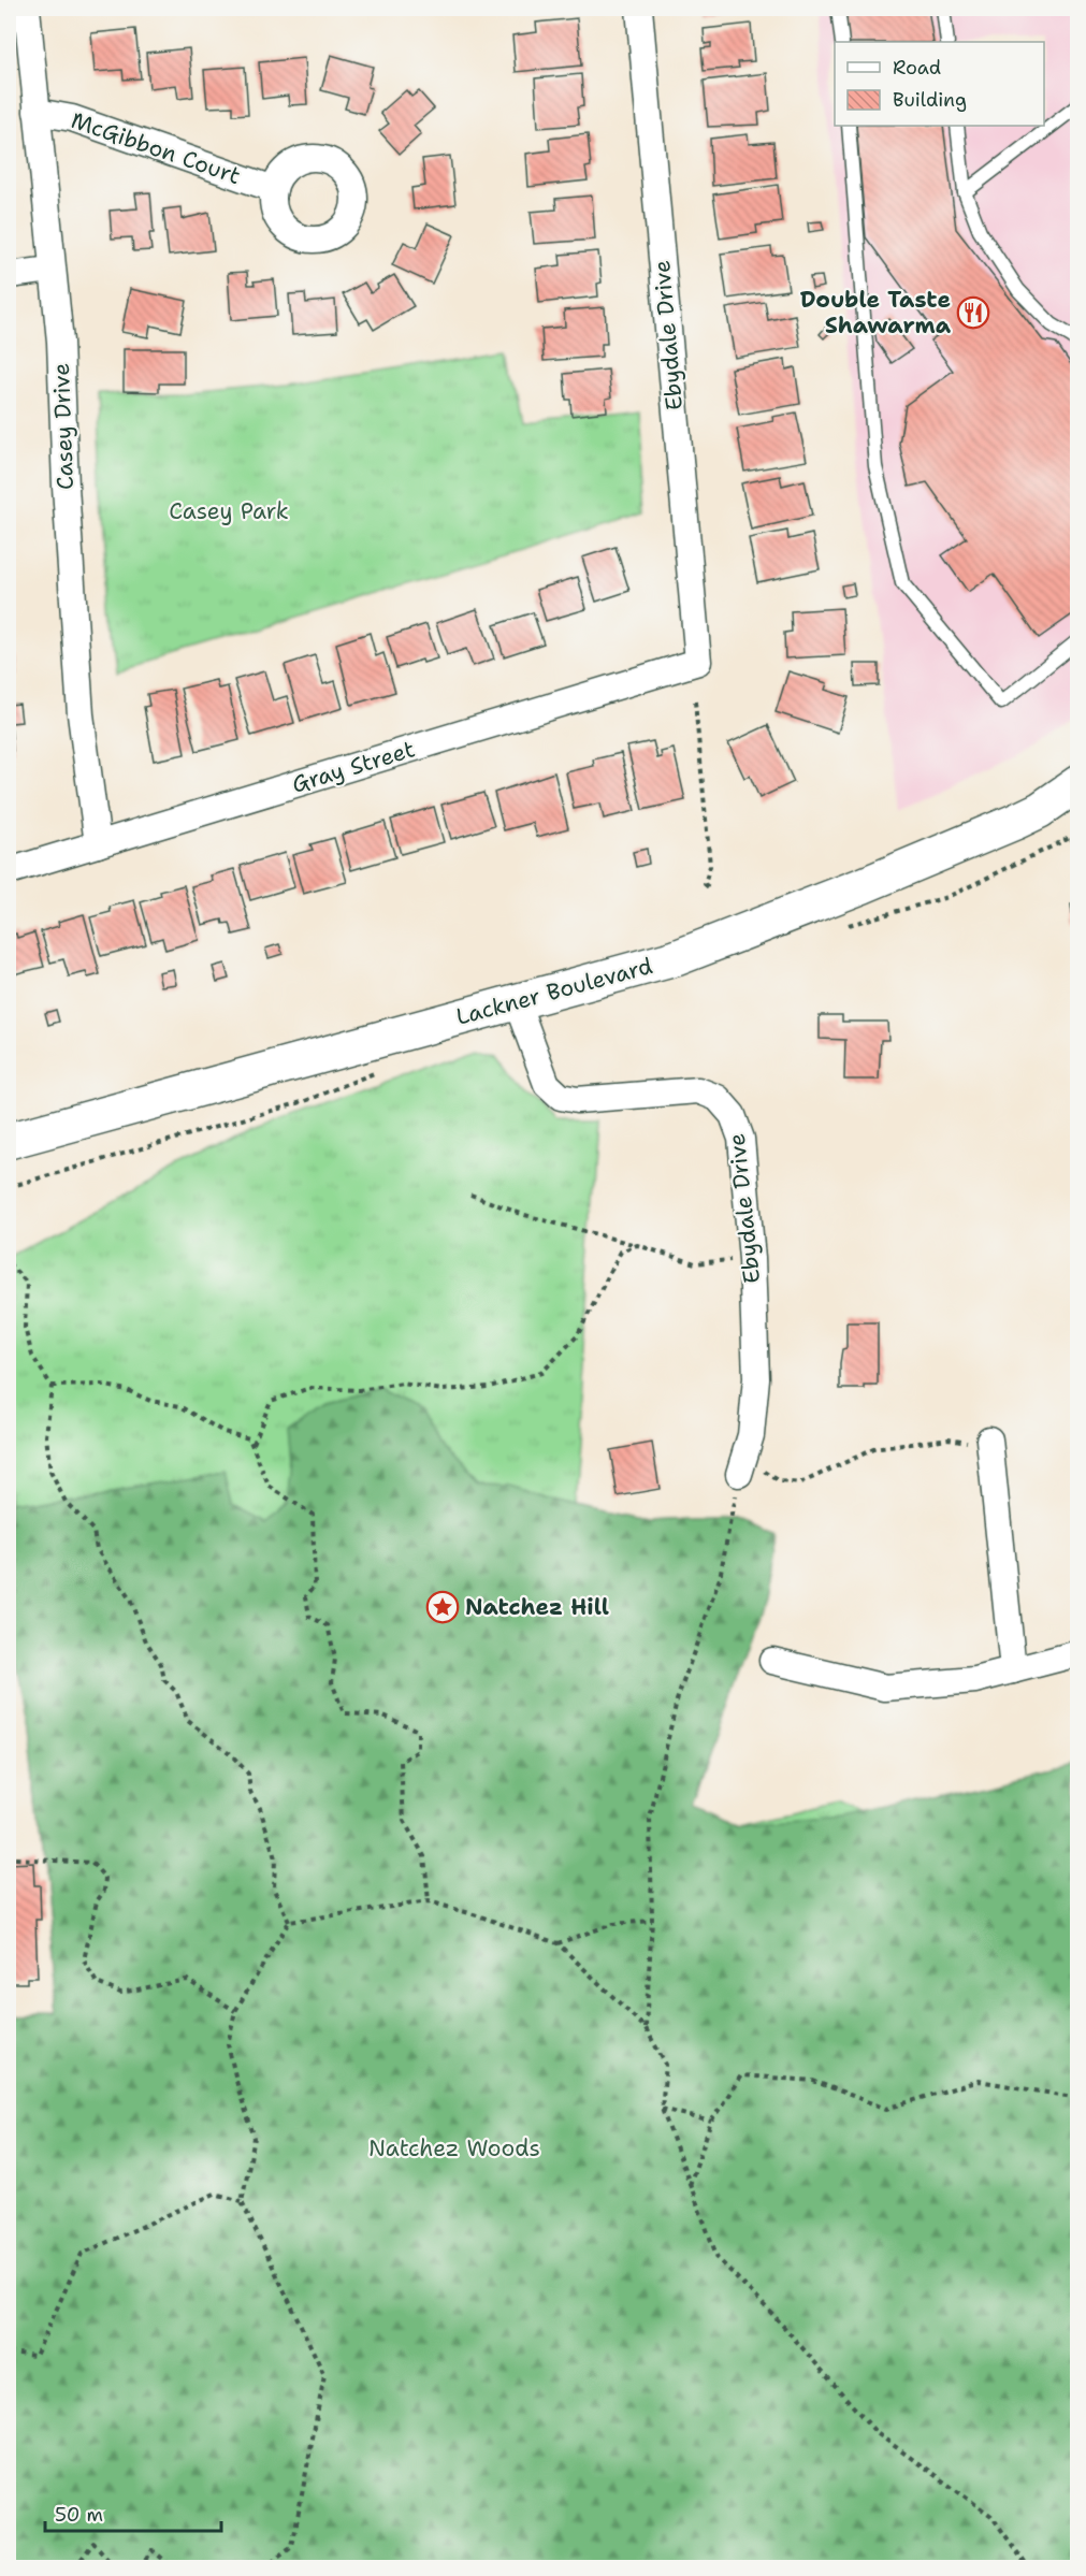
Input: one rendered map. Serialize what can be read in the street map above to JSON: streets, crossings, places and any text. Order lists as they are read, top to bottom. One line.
{"streets":{"main road":["Lackner Boulevard"],"street":["McGibbon Court","Ebydale Drive","Casey Drive","Gray Street"]},"crossings":[["McGibbon Court","Casey Drive"],["Ebydale Drive","Gray Street"],["Ebydale Drive","Lackner Boulevard"],["Casey Drive","Gray Street"]],"parks":["Casey Park","Natchez Woods"],"places":{"restaurant":["Double Taste Shawarma"],"place":["Natchez Hill"]},"legend":["Road","Building"],"scale_bar":"50 m"}
